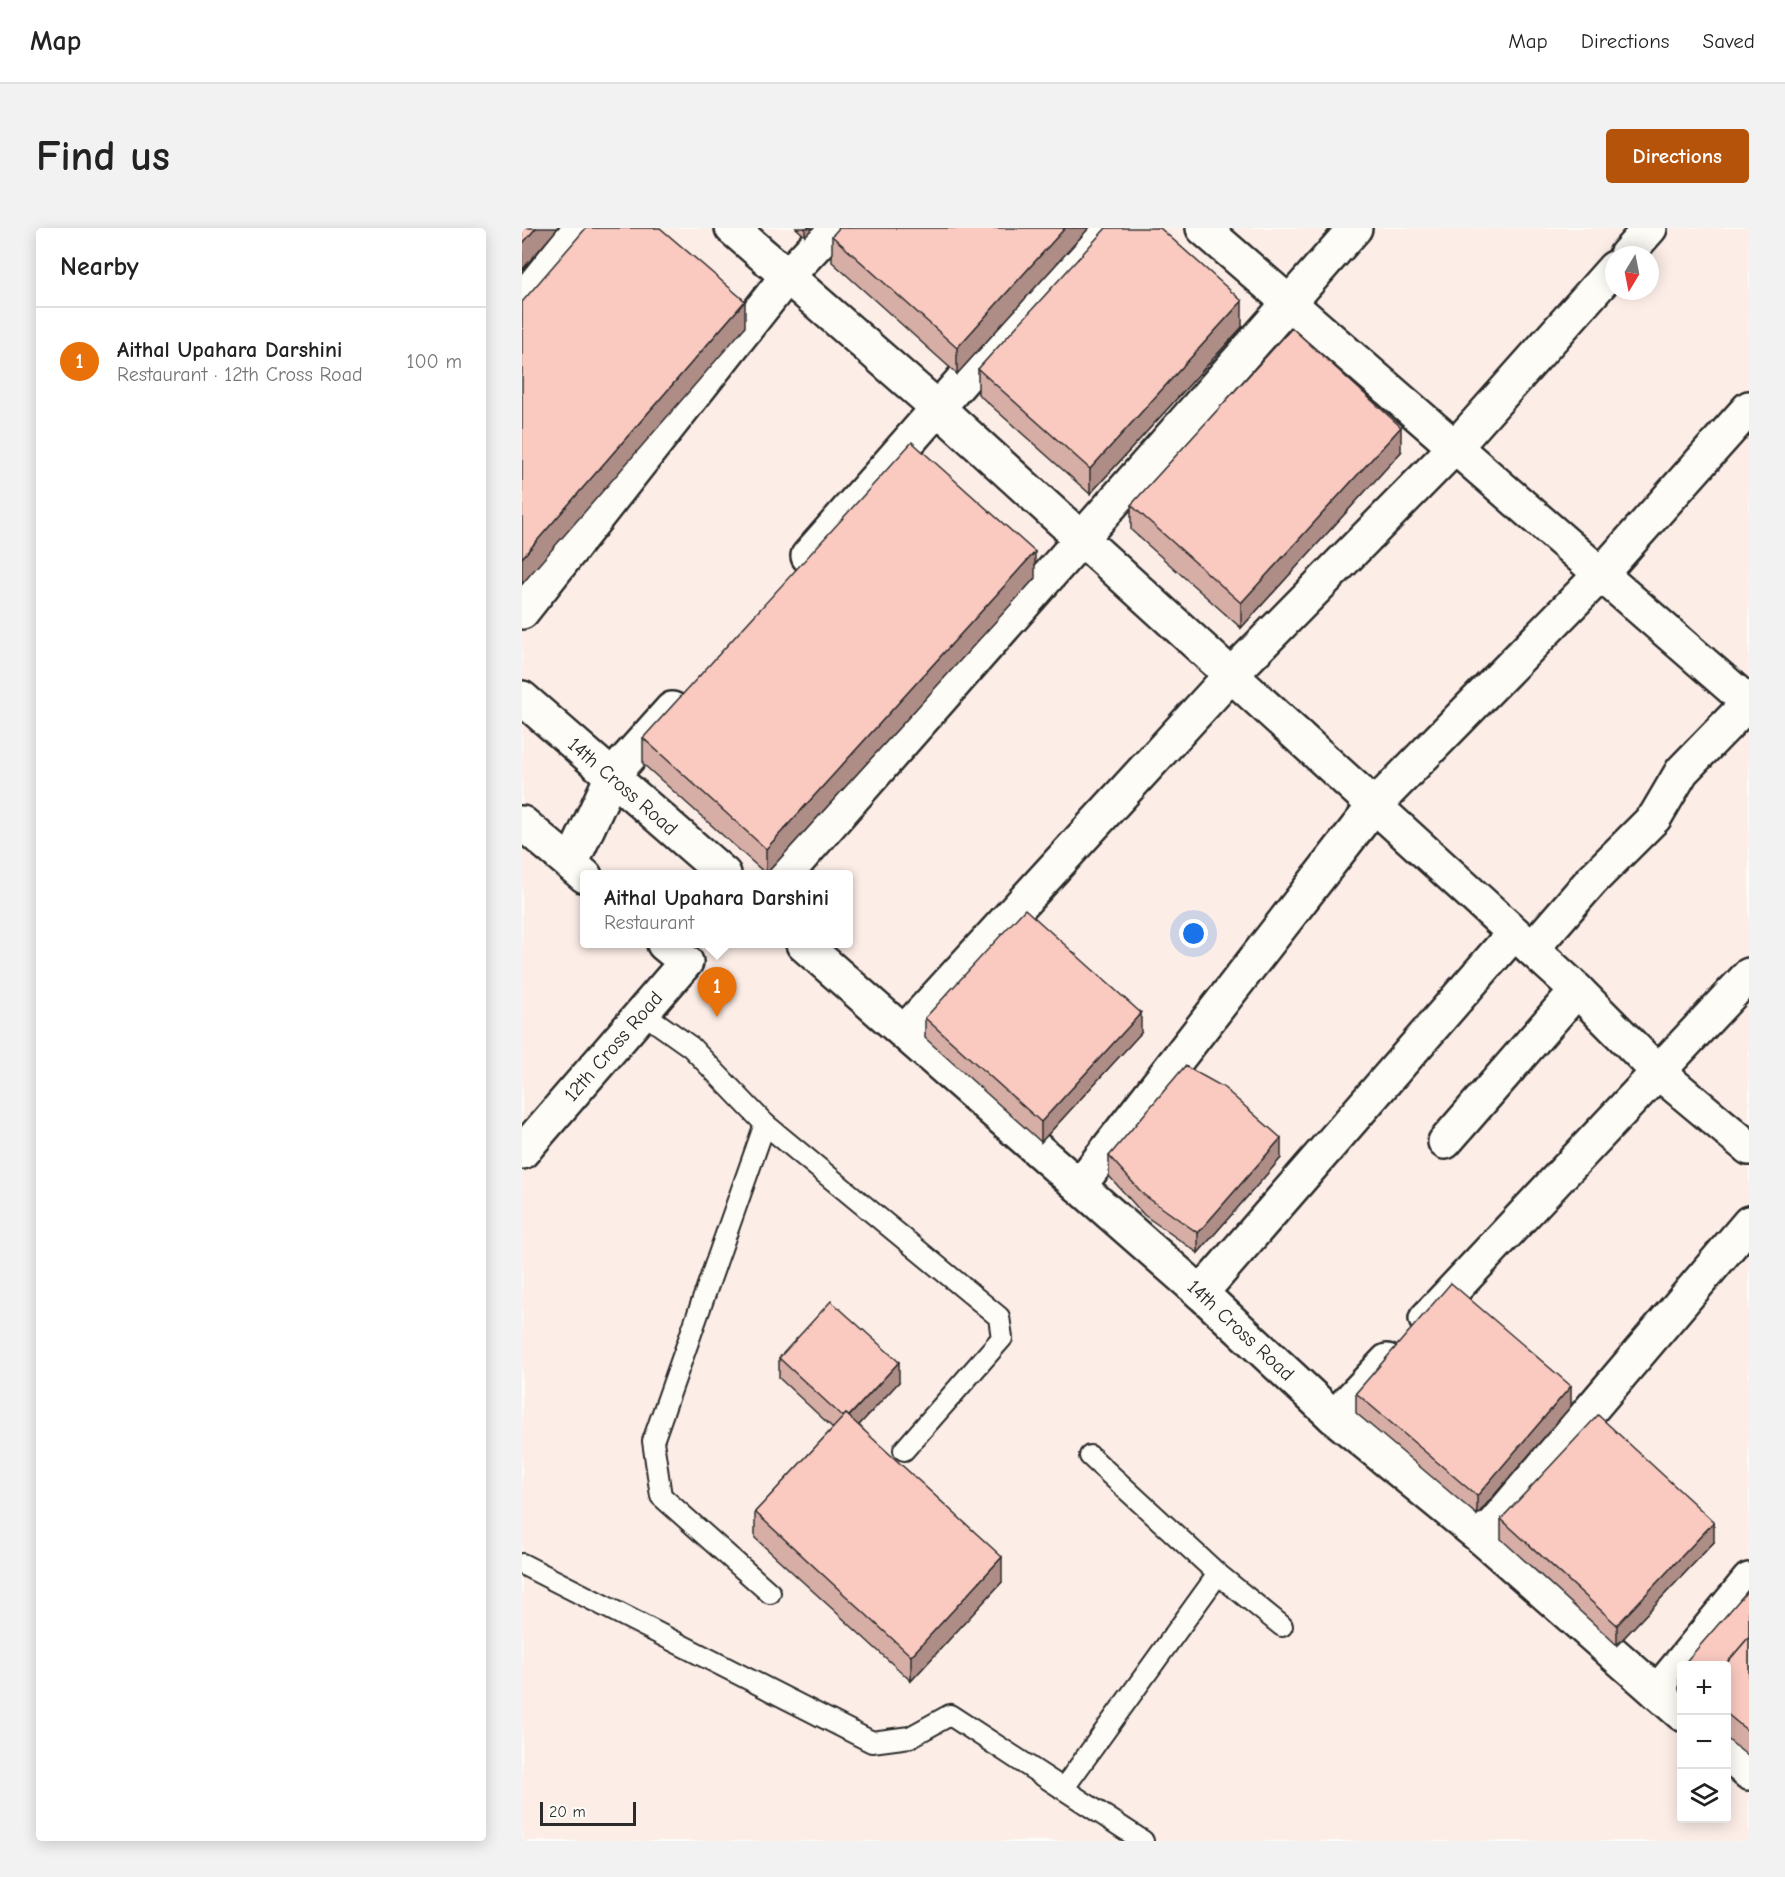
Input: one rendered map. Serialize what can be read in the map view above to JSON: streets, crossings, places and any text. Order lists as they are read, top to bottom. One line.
{"streets":{"street":["14th Cross Road","12th Cross Road"]},"scale_bar":"20 m","north":"bottom","page":{"header":"Map","nav":["Map","Directions","Saved"],"buttons":"Directions","title":"Find us","heading":"Nearby","list":[{"mark":"1","name":"Aithal Upahara Darshini","note":"Restaurant · 12th Cross Road","value":"100 m"}],"popup":["Aithal Upahara Darshini","Restaurant"],"pins":"1","map_buttons":["+","−"],"scale":"20 m"}}
